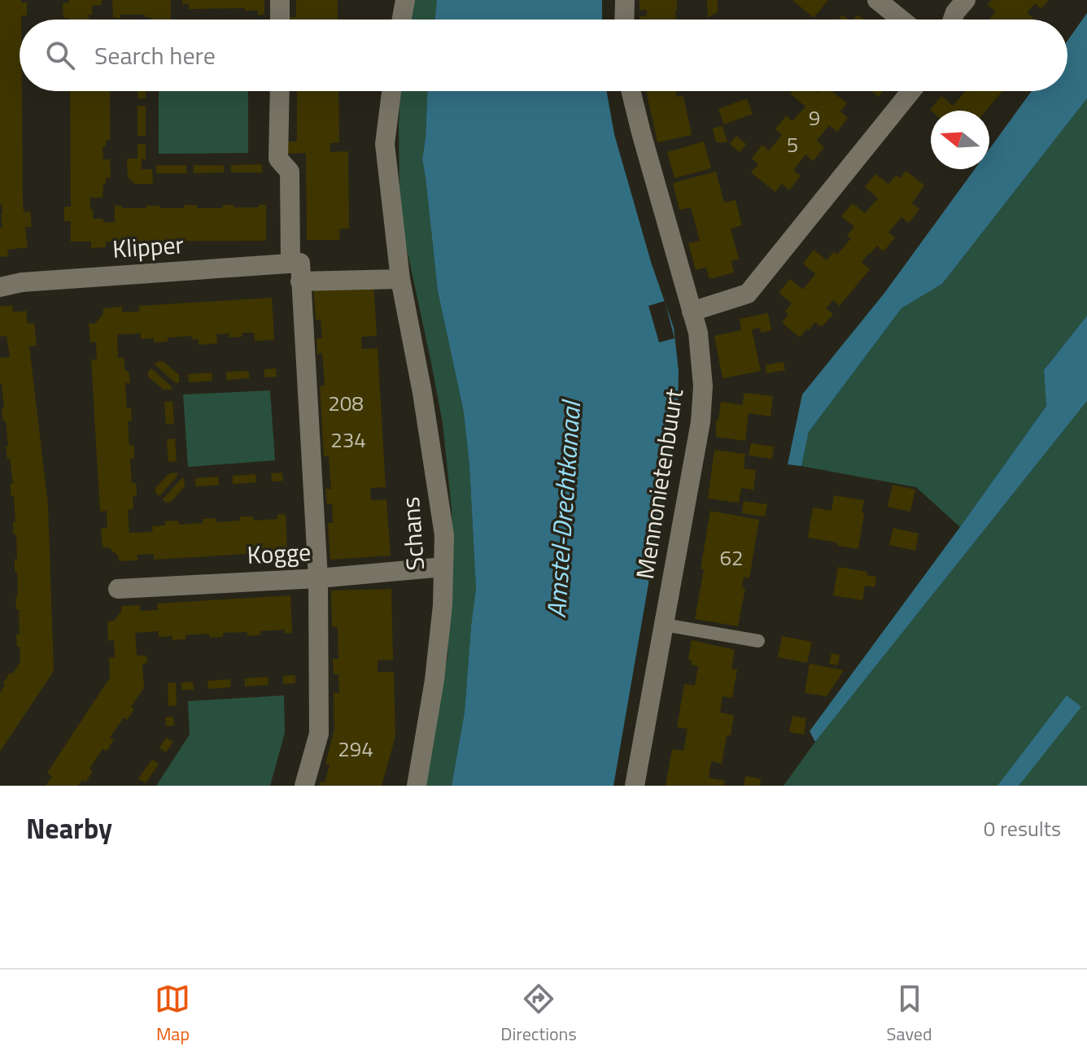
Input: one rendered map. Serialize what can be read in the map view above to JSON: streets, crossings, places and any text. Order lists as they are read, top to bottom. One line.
{"streets":{"street":["Klipper","Mennonietenbuurt","Schans","Kogge"]},"crossings":[["Schans","Kogge"]],"water":["Amstel-Drechtkanaal"],"house_numbers":["9","5","208","234","62","294"],"north":"left","page":{"search":"Search here","heading":["Nearby","0 results"],"nav":["Map","Directions","Saved"]}}
